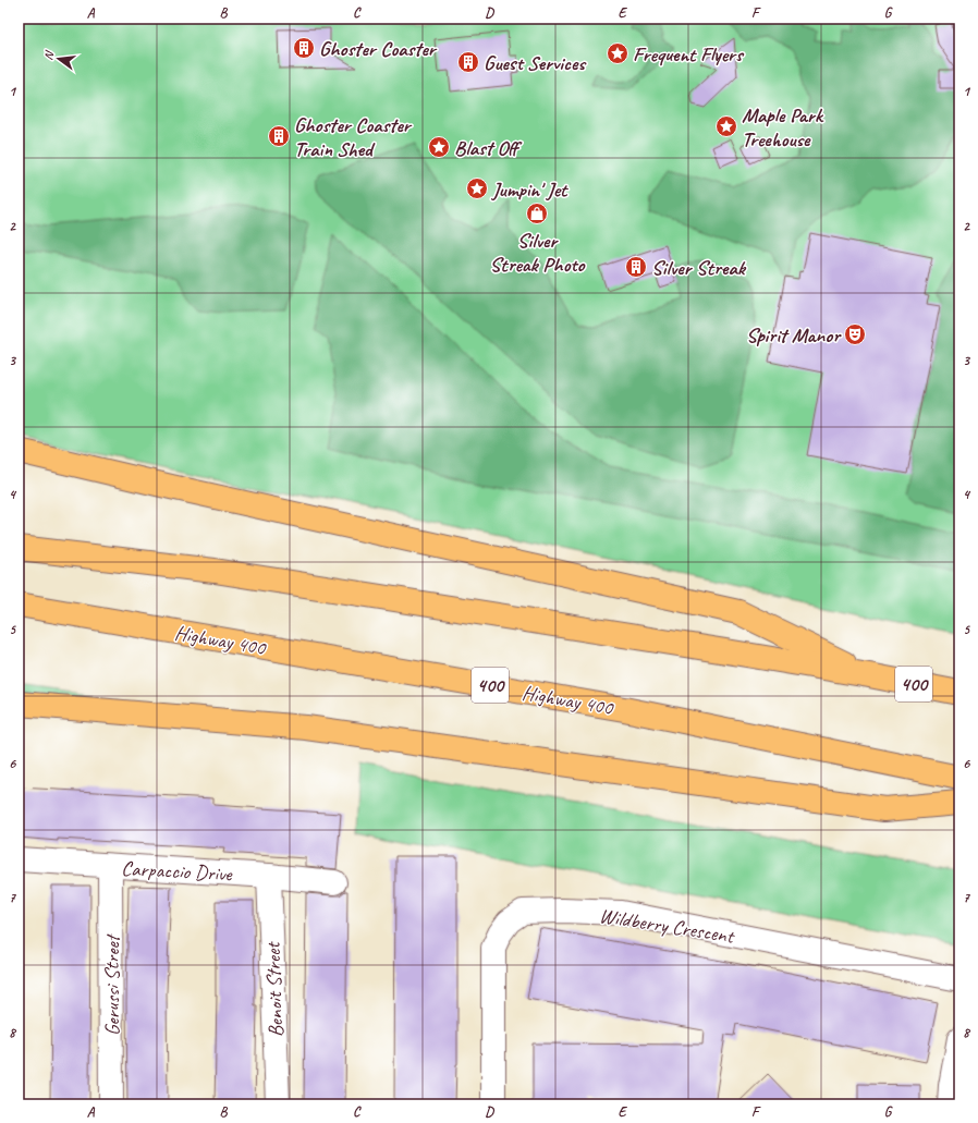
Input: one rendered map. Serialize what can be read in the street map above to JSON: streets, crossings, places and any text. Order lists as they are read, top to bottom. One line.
{"streets":{"highway":["Highway 400","400"],"street":["Carpaccio Drive","Wildberry Crescent","Gerussi Street","Benoit Street"]},"crossings":[["Carpaccio Drive","Gerussi Street"],["Carpaccio Drive","Benoit Street"]],"places":{"building":["Ghoster Coaster","Guest Services","Ghoster Coaster Train Shed","Silver Streak"],"place":["Frequent Flyers","Maple Park Treehouse","Blast Off","Jumpin' Jet"],"shop":["Silver Streak Photo"],"theatre":["Spirit Manor"]},"north":"left","grid":{"columns":["A","B","C","D","E","F","G"],"rows":["1","2","3","4","5","6","7","8"]}}
